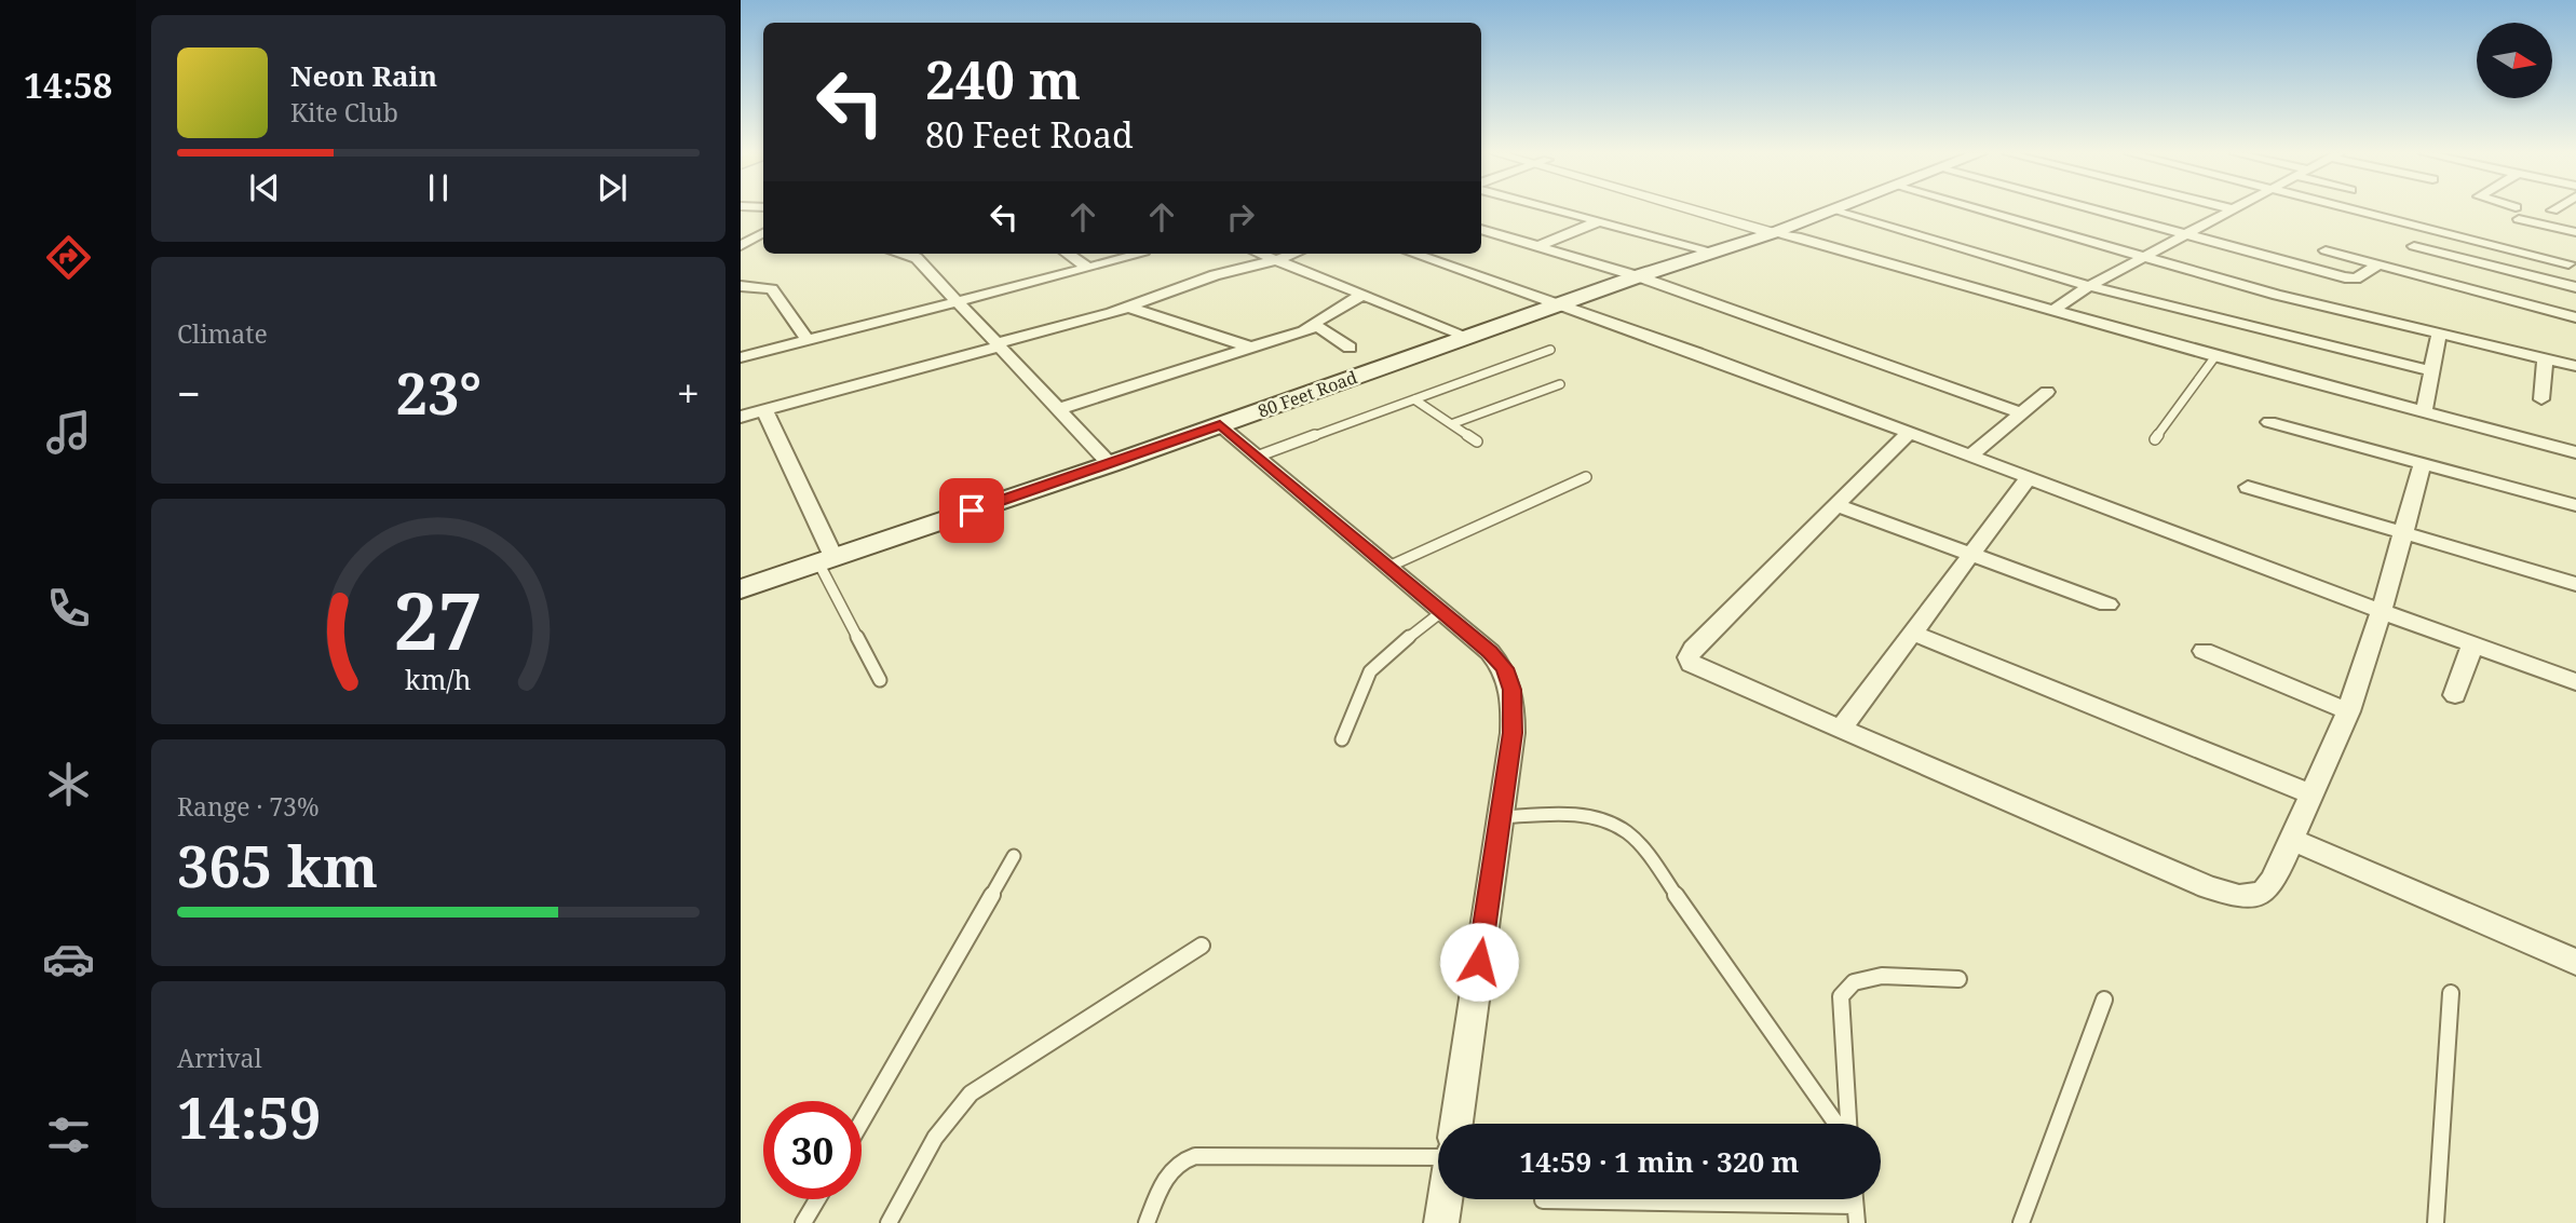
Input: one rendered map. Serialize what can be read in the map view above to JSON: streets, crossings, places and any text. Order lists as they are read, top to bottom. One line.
{"streets":{"main road":["80 Feet Road"]},"north":"right","page":{"tabs":"14:58","turn":["240 m","80 Feet Road"],"song":["Neon Rain","Kite Club"],"tile":["Climate",["Range · 73%","365 km"],["Arrival","14:59"]],"heat":["−","23°","+"],"limit":"30","trip":"14:59 · 1 min · 320 m","gauge":["27","km/h"]}}
